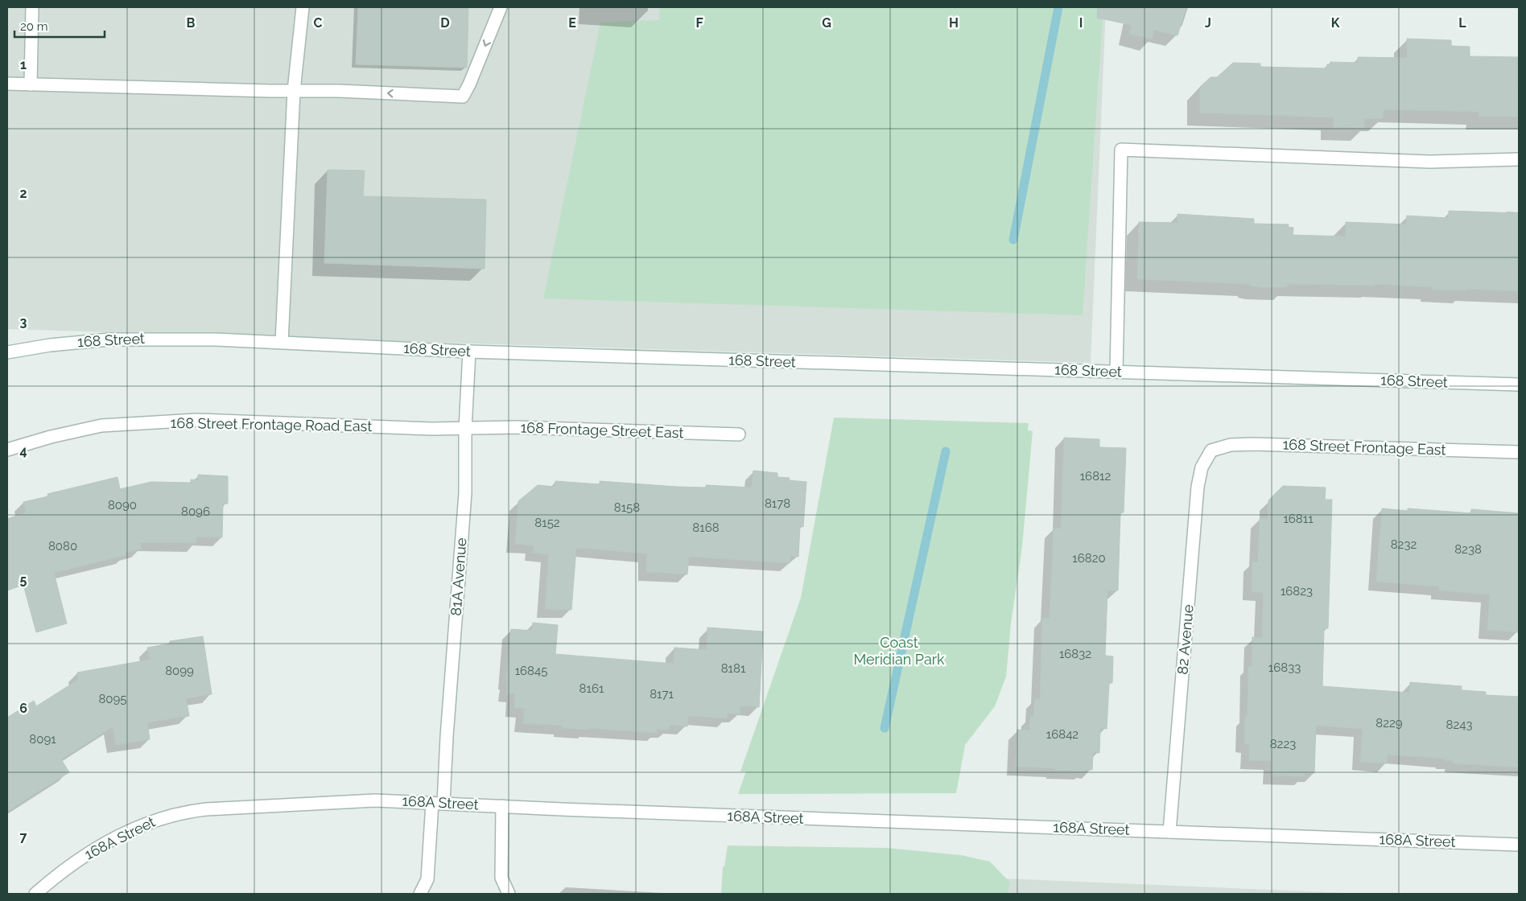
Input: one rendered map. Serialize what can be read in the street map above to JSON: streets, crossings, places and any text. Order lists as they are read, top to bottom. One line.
{"streets":{"street":["168 Street","168 Street Frontage Road East","168 Frontage Street East","168 Street Frontage East","81A Avenue","82 Avenue","168A Street"]},"crossings":[["168 Street","81A Avenue"],["168 Street Frontage Road East","168 Frontage Street East"],["168 Street Frontage Road East","81A Avenue"],["168 Frontage Street East","81A Avenue"],["168 Street Frontage East","82 Avenue"],["81A Avenue","168A Street"],["82 Avenue","168A Street"]],"parks":["Coast Meridian Park"],"house_numbers":["16812","8178","8090","8158","8096","16811","8152","8168","8232","8080","8238","16820","16823","16832","16833","8181","8099","16845","8161","8171","8095","8229","8243","16842","8091","8223"],"scale_bar":"20 m","grid":{"columns":["B","C","D","E","F","G","H","I","J","K","L"],"rows":["1","2","3","4","5","6","7"]}}
